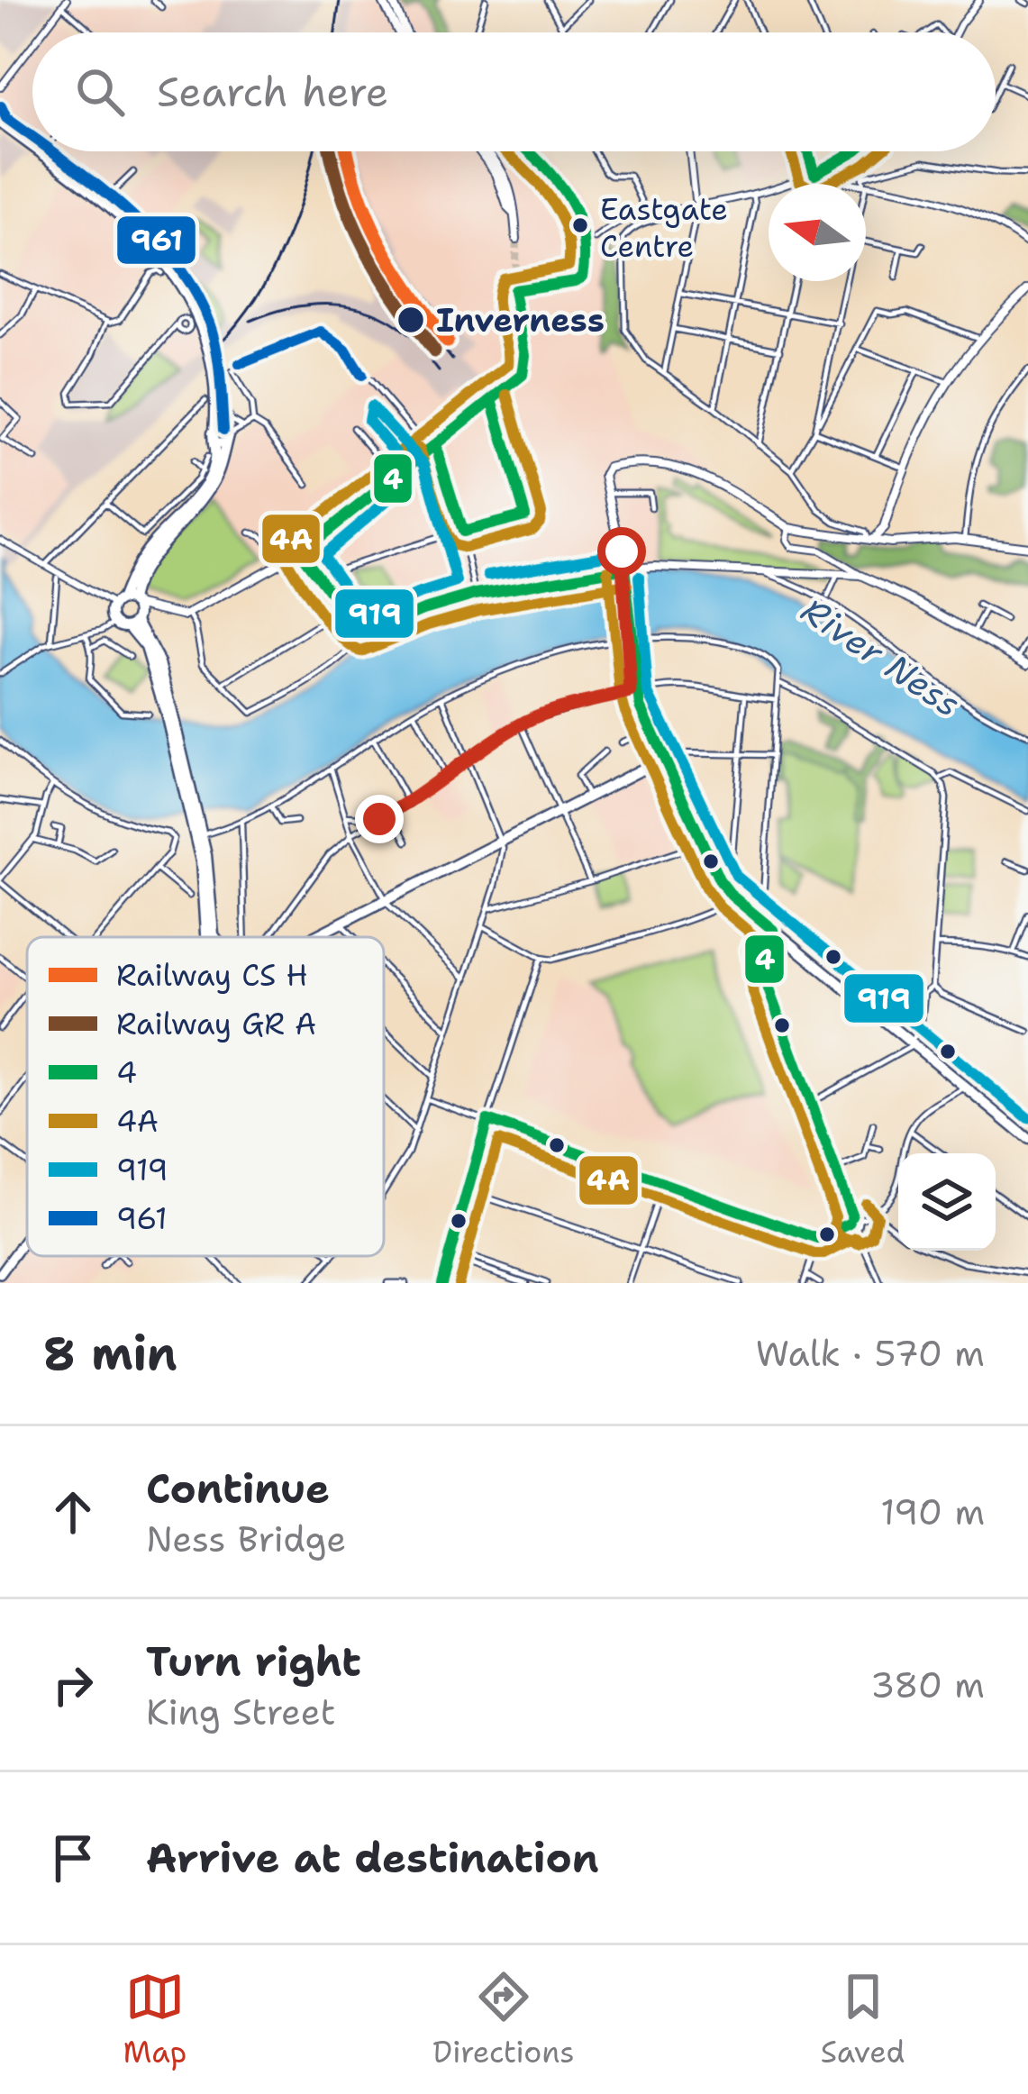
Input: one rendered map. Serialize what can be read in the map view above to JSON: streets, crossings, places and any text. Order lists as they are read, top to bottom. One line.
{"water":["River Ness"],"places":["Eastgate Centre","Inverness"],"lines":["transit line 961","transit line 4","transit line 4A","transit line 919"],"legend":["Railway CS H","Railway GR A","4","4A","919","961"],"north":"left","page":{"search":"Search here","heading":["8 min","Walk · 570 m"],"list":[["Continue","Ness Bridge","190 m"],["Turn right","King Street","380 m"],"Arrive at destination"],"nav":["Map","Directions","Saved"]}}
